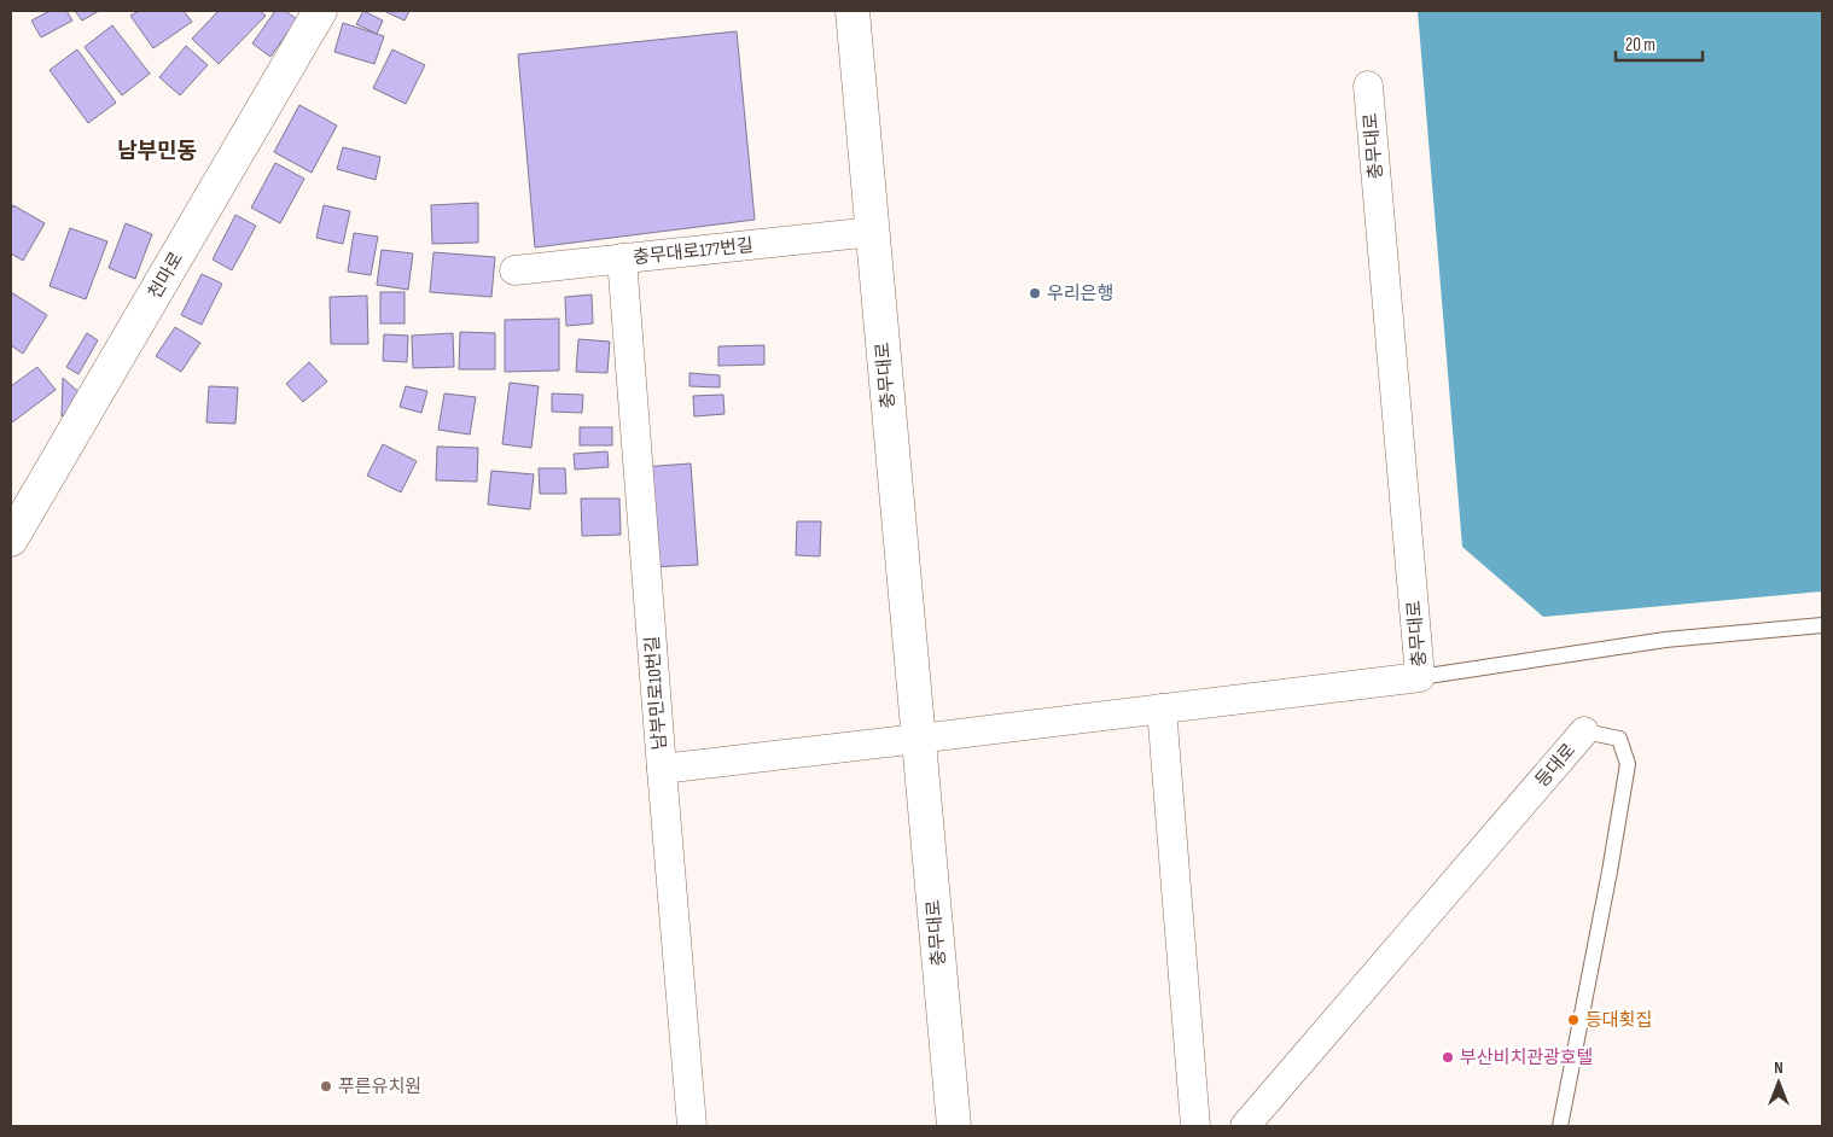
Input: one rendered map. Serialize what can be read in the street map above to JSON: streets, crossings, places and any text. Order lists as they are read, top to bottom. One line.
{"streets":{"main road":["충무대로","천마로"],"street":["충무대로177번길","남부민로10번길","등대로"]},"crossings":[["충무대로","충무대로177번길"],["충무대로","남부민로10번길"],["충무대로177번길","남부민로10번길"]],"districts":["남부민동"],"places":["우리은행","등대횟집","부산비치관광호텔","푸른유치원"],"scale_bar":"20 m","north":"top"}
